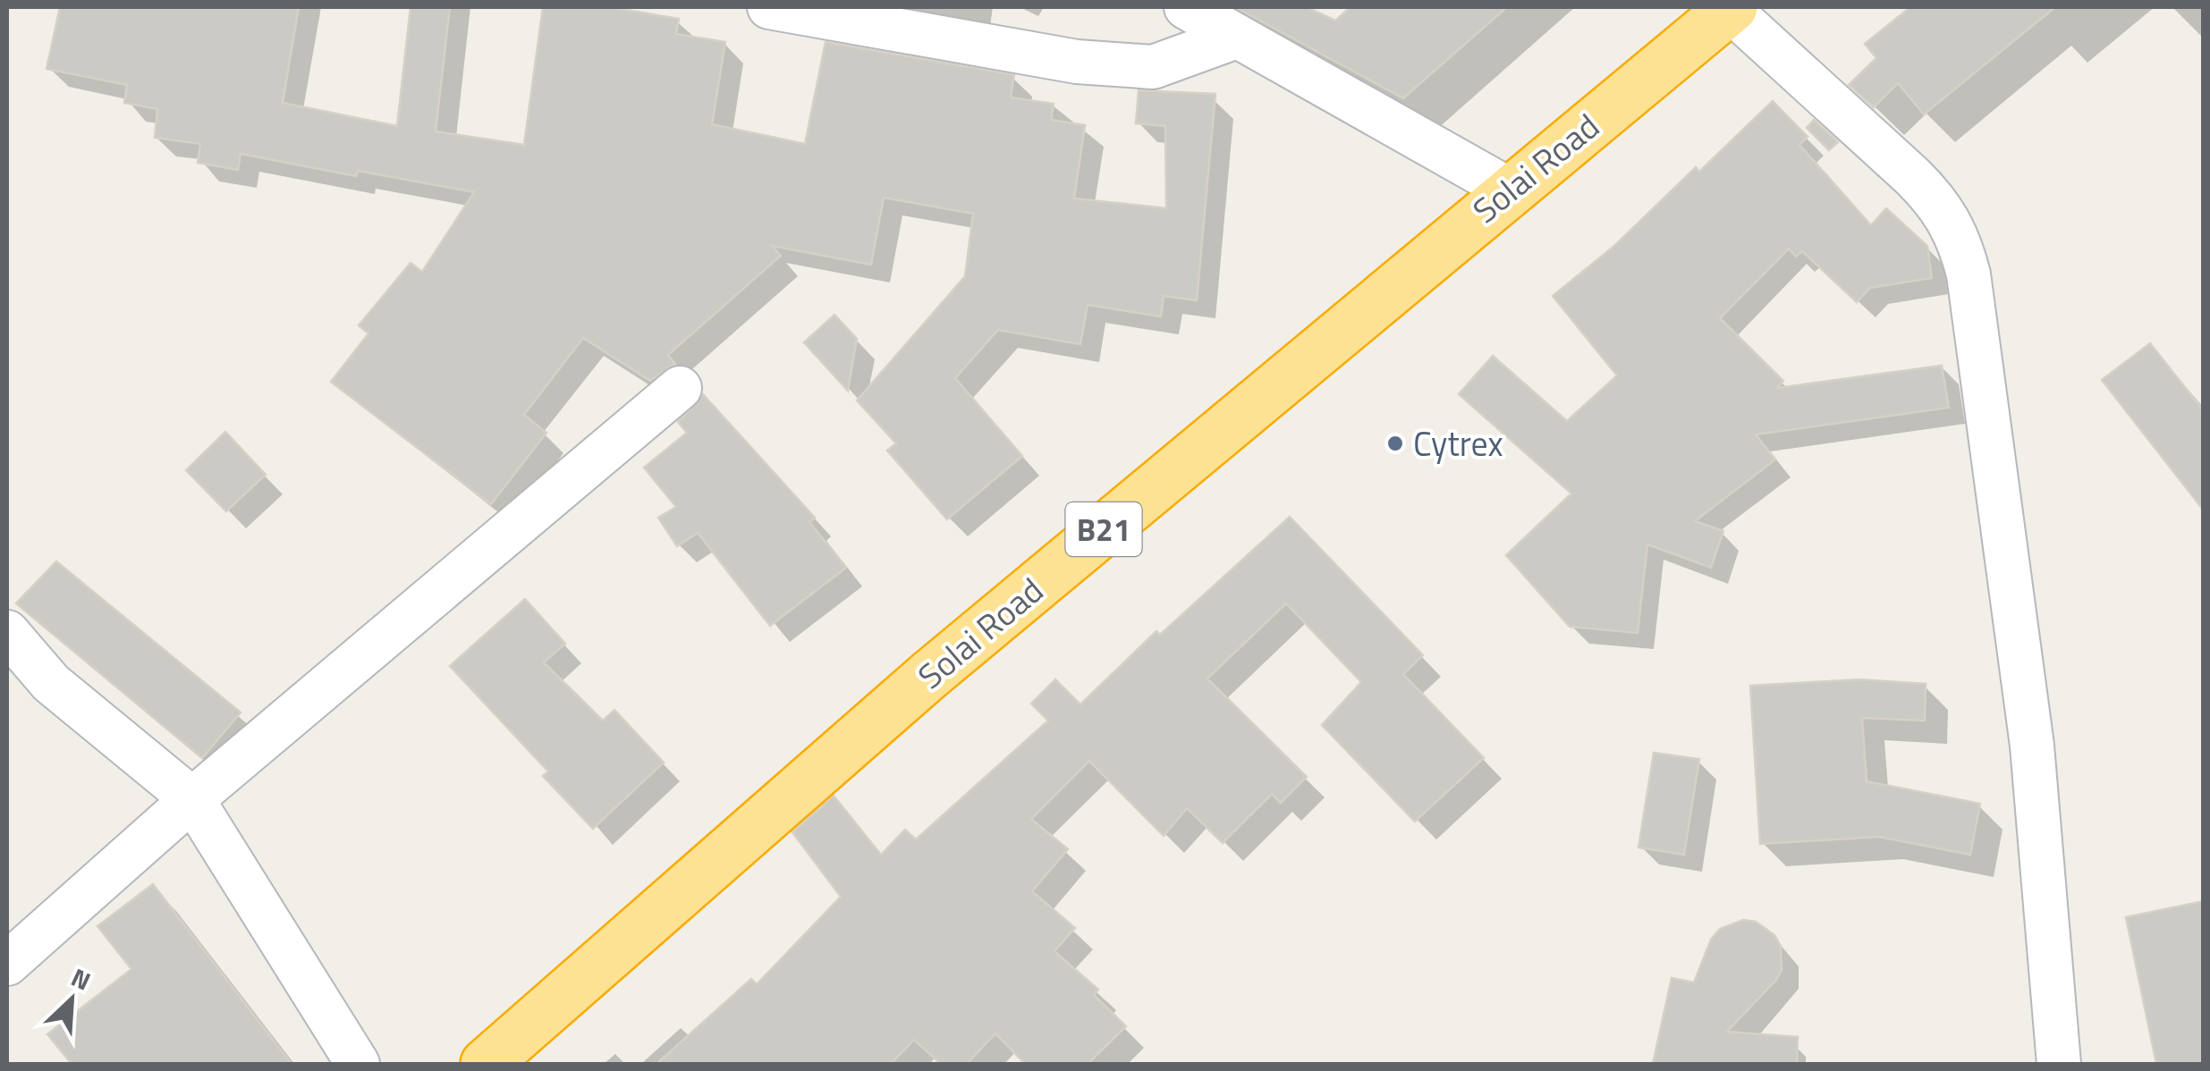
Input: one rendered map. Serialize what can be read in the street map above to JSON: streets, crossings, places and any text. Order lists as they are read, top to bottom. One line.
{"streets":{"highway":["Solai Road","B21"]},"places":["Cytrex"],"north":"top right"}
